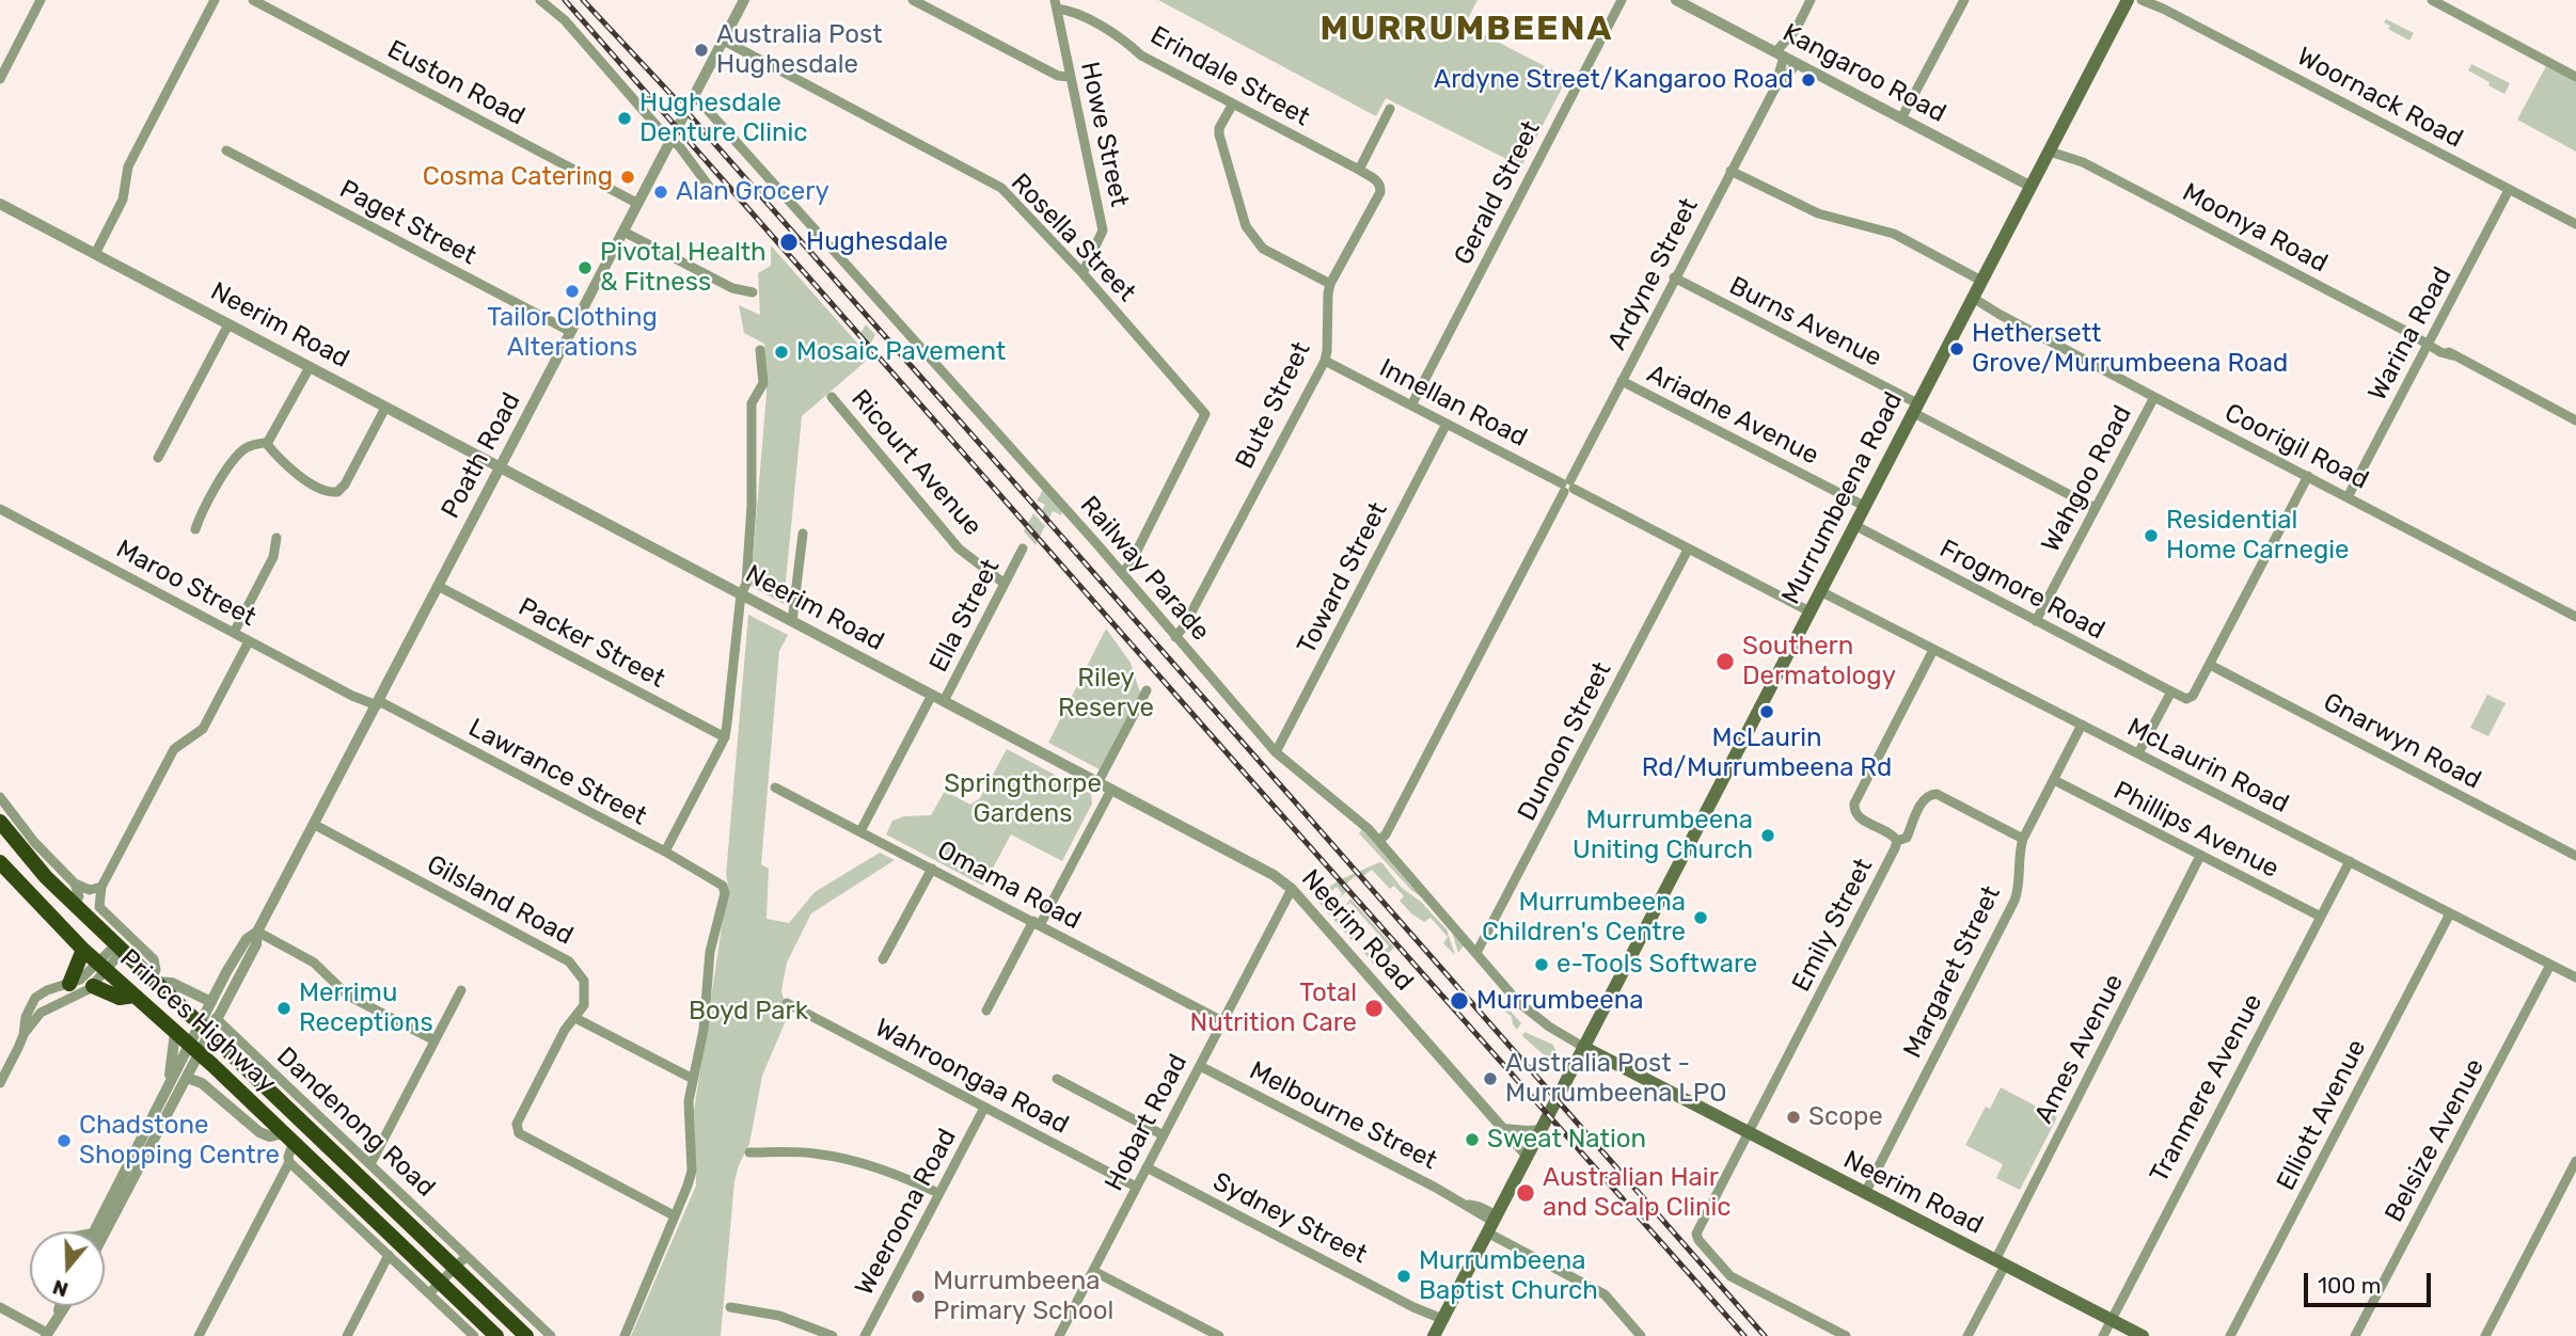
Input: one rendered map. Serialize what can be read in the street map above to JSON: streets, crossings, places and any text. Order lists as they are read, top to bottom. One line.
{"streets":{"highway":["Princes Highway"],"main road":["Neerim Road","Murrumbeena Road"],"street":["Kangaroo Road","Erindale Street","Euston Road","Woornack Road","Howe Street","Gerald Street","Paget Street","Moonya Road","Rosella Street","Ardyne Street","Burns Avenue","Warina Road","Innellan Road","Bute Street","Ariadne Avenue","Coorigil Road","Poath Road","Ricourt Avenue","Wahgoo Road","Railway Parade","Toward Street","Maroo Street","Frogmore Road","Ella Street","Packer Street","Dunoon Street","Gnarwyn Road","McLaurin Road","Lawrance Street","Phillips Avenue","Omama Road","Gilsland Road","Emily Street","Margaret Street","Ames Avenue","Wahroongaa Road","Tranmere Avenue","Elliott Avenue","Melbourne Street","Dandenong Road","Hobart Road","Belsize Avenue","Weeroona Road","Sydney Street"]},"crossings":[["Kangaroo Road","Ardyne Street"],["Kangaroo Road","Murrumbeena Road"],["Erindale Street","Howe Street"],["Erindale Street","Bute Street"],["Euston Road","Poath Road"],["Woornack Road","Warina Road"],["Howe Street","Rosella Street"],["Gerald Street","Innellan Road"],["Paget Street","Poath Road"],["Moonya Road","Warina Road"],["Moonya Road","Murrumbeena Road"],["Rosella Street","Poath Road"],["Rosella Street","Railway Parade"],["Ardyne Street","Burns Avenue"],["Ardyne Street","Innellan Road"],["Ardyne Street","Ariadne Avenue"],["Ardyne Street","Railway Parade"],["Burns Avenue","Wahgoo Road"],["Burns Avenue","Murrumbeena Road"],["Neerim Road","Poath Road"],["Neerim Road","Murrumbeena Road"],["Neerim Road","Railway Parade"],["Neerim Road","Ella Street"],["Neerim Road","Emily Street"],["Neerim Road","Margaret Street"],["Neerim Road","Ames Avenue"],["Neerim Road","Tranmere Avenue"],["Neerim Road","Hobart Road"],["Warina Road","Coorigil Road"],["Innellan Road","Bute Street"],["Innellan Road","Murrumbeena Road"],["Innellan Road","Toward Street"],["Innellan Road","Dunoon Street"],["Bute Street","Railway Parade"],["Ariadne Avenue","Murrumbeena Road"],["Coorigil Road","Wahgoo Road"],["Coorigil Road","Murrumbeena Road"],["Poath Road","Railway Parade"],["Poath Road","Maroo Street"],["Poath Road","Packer Street"],["Poath Road","Lawrance Street"],["Poath Road","Gilsland Road"],["Poath Road","Princes Highway"],["Poath Road","Dandenong Road"],["Ricourt Avenue","Ella Street"],["Wahgoo Road","Frogmore Road"],["Murrumbeena Road","Railway Parade"],["Murrumbeena Road","Frogmore Road"],["Murrumbeena Road","McLaurin Road"],["Murrumbeena Road","Melbourne Street"],["Murrumbeena Road","Sydney Street"],["Railway Parade","Toward Street"],["Railway Parade","Dunoon Street"],["Maroo Street","Lawrance Street"],["McLaurin Road","Emily Street"],["McLaurin Road","Margaret Street"],["McLaurin Road","Tranmere Avenue"],["McLaurin Road","Elliott Avenue"],["McLaurin Road","Belsize Avenue"],["Phillips Avenue","Margaret Street"],["Phillips Avenue","Ames Avenue"],["Phillips Avenue","Tranmere Avenue"],["Omama Road","Hobart Road"],["Princes Highway","Dandenong Road"],["Wahroongaa Road","Hobart Road"],["Wahroongaa Road","Weeroona Road"],["Melbourne Street","Hobart Road"],["Hobart Road","Sydney Street"]],"districts":["MURRUMBEENA"],"parks":["Riley Reserve","Springthorpe Gardens","Boyd Park"],"places":["Australia Post Hughesdale","Ardyne Street/Kangaroo Road","Hughesdale Denture Clinic","Cosma Catering","Alan Grocery","Hughesdale","Pivotal Health & Fitness","Tailor Clothing Alterations","Hethersett Grove/Murrumbeena Road","Mosaic Pavement","Residential Home Carnegie","Southern Dermatology","McLaurin Rd/Murrumbeena Rd","Murrumbeena Uniting Church","Murrumbeena Children's Centre","e-Tools Software","Murrumbeena","Merrimu Receptions","Total Nutrition Care","Australia Post - Murrumbeena LPO","Scope","Sweat Nation","Chadstone Shopping Centre","Australian Hair and Scalp Clinic","Murrumbeena Baptist Church","Murrumbeena Primary School"],"scale_bar":"100 m","north":"bottom"}
